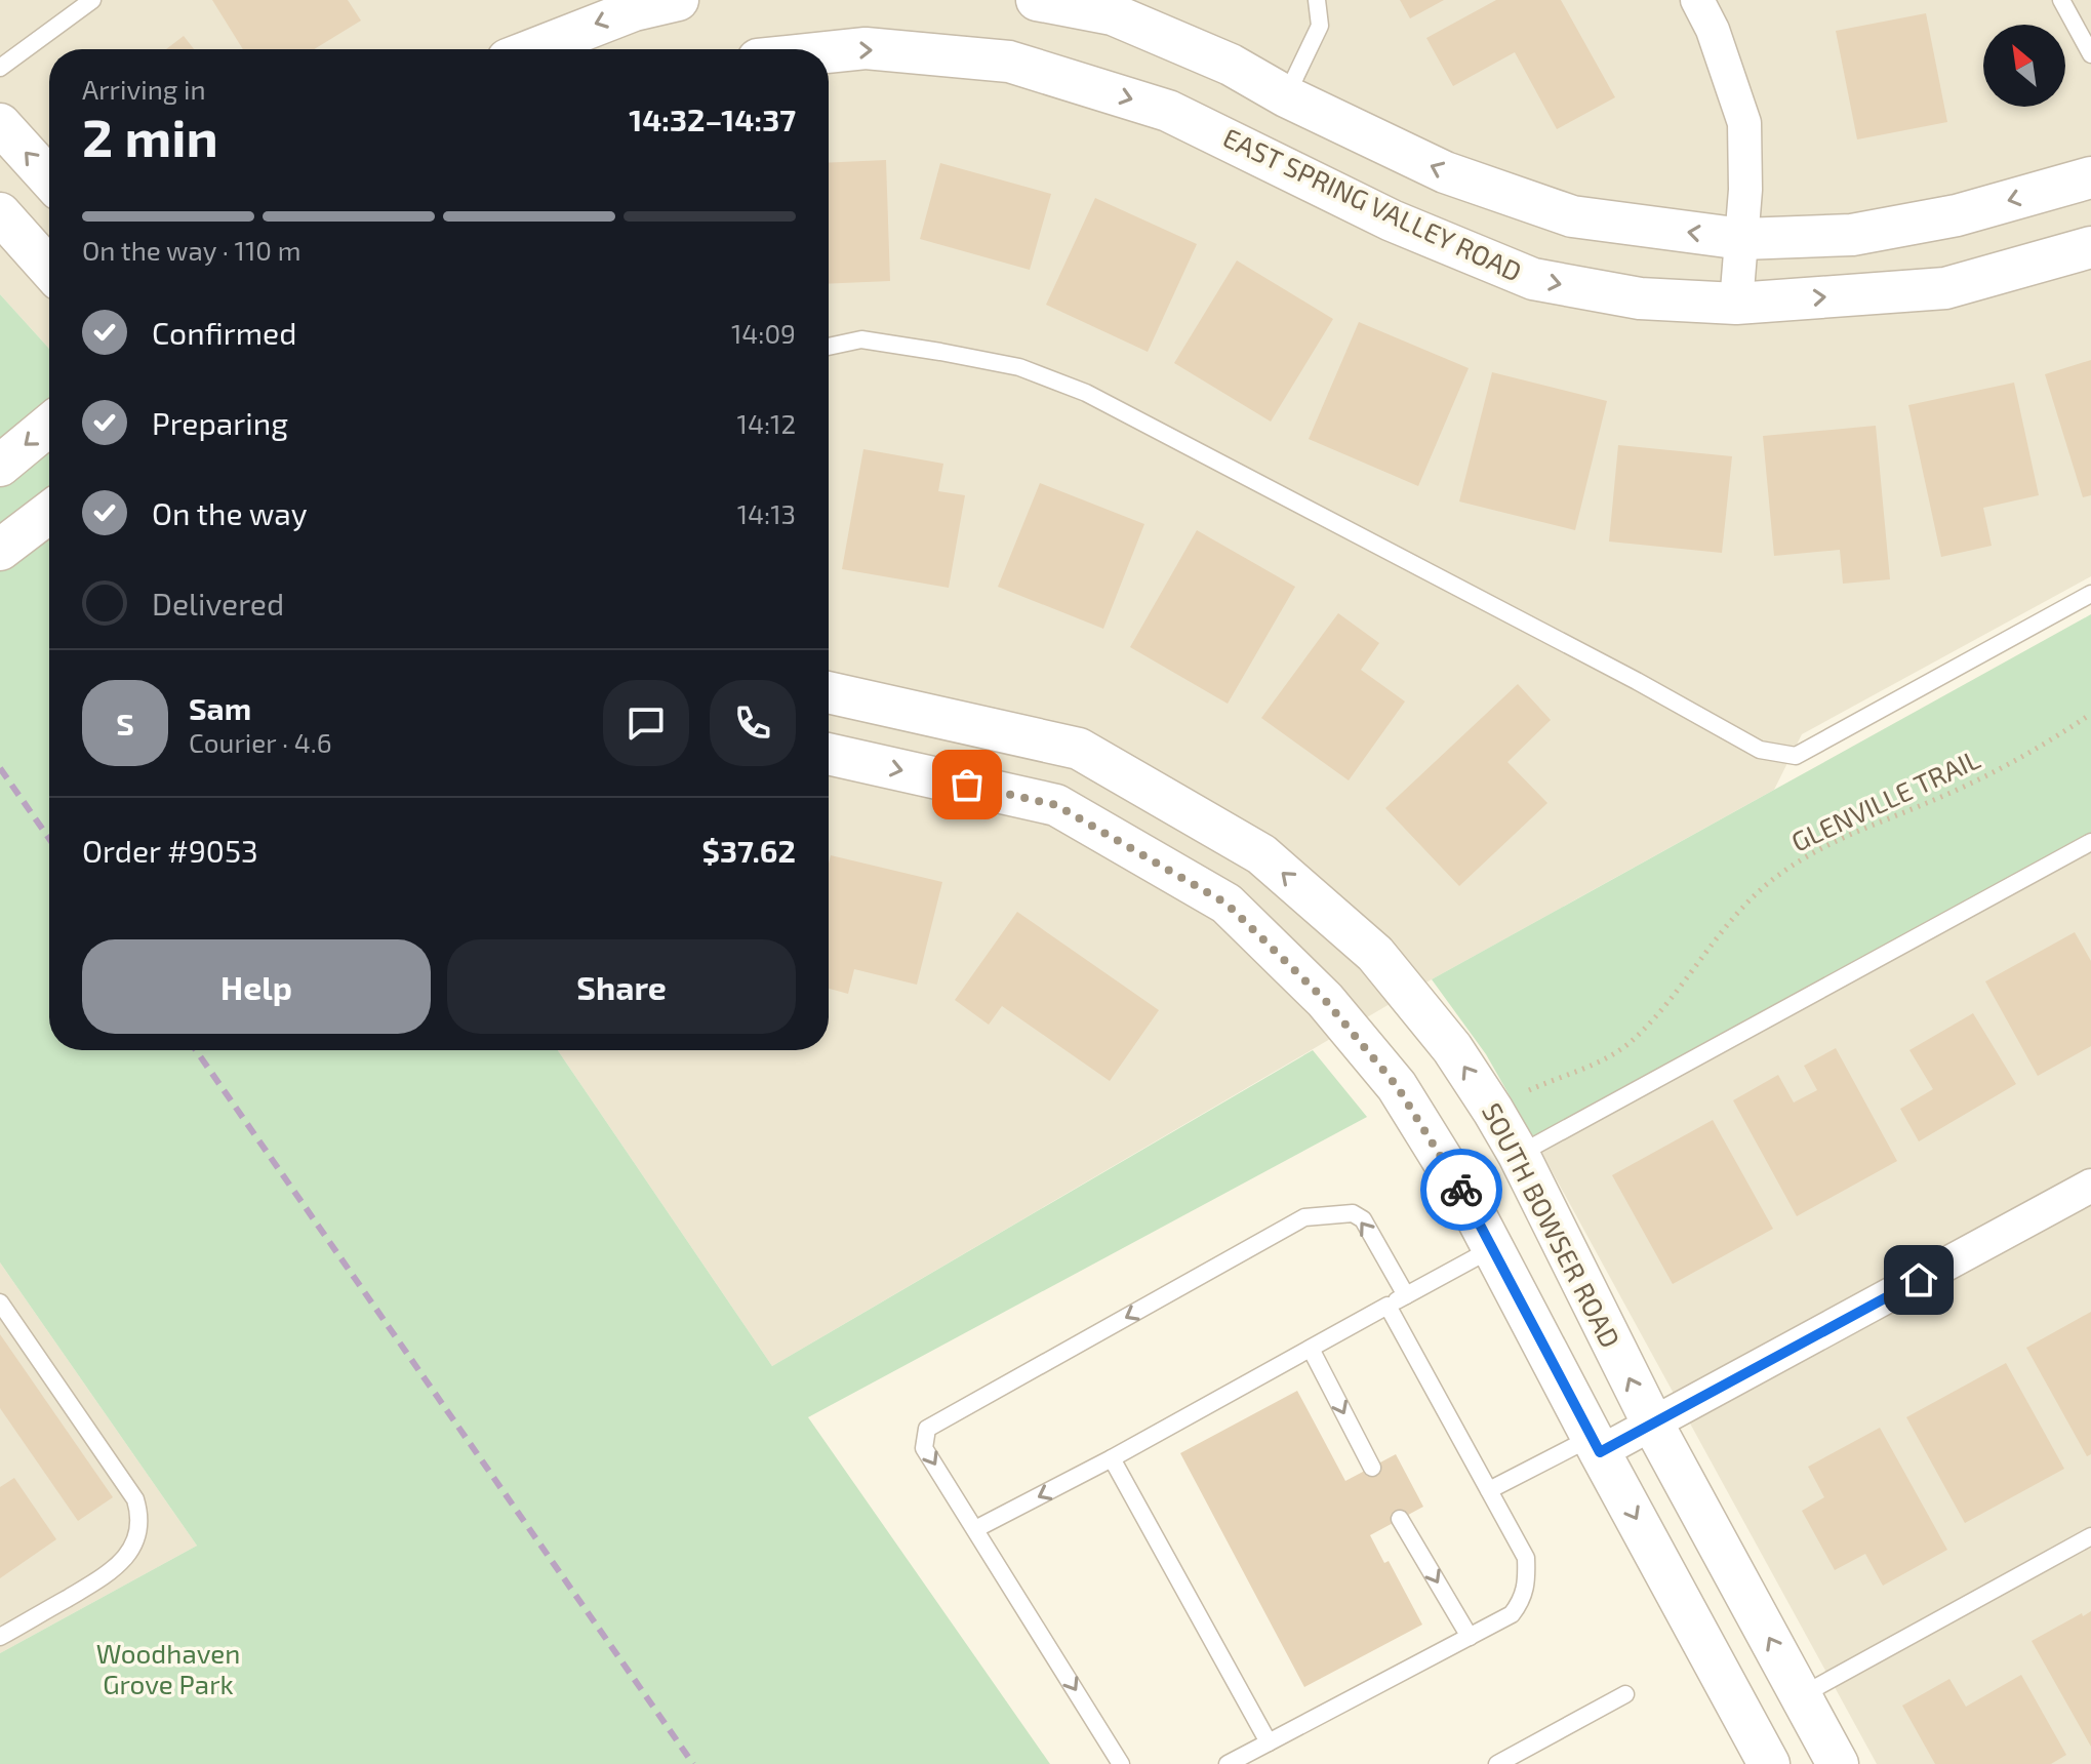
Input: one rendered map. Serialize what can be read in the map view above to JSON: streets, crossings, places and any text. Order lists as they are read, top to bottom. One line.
{"streets":{"street":["EAST SPRING VALLEY ROAD","SOUTH BOWSER ROAD"],"path":["GLENVILLE TRAIL"]},"parks":["Woodhaven Grove Park"],"north":"top left","page":{"heading":["2 min","Arriving in","14:32–14:37"],"panel":["Sam","Courier · 4.6","Order #9053","$37.62"],"bar":"On the way · 110 m","list":[["Confirmed","14:09"],["Preparing","14:12"],["On the way","14:13"],"Delivered"],"round":"S","buttons":["Help","Share"]}}
